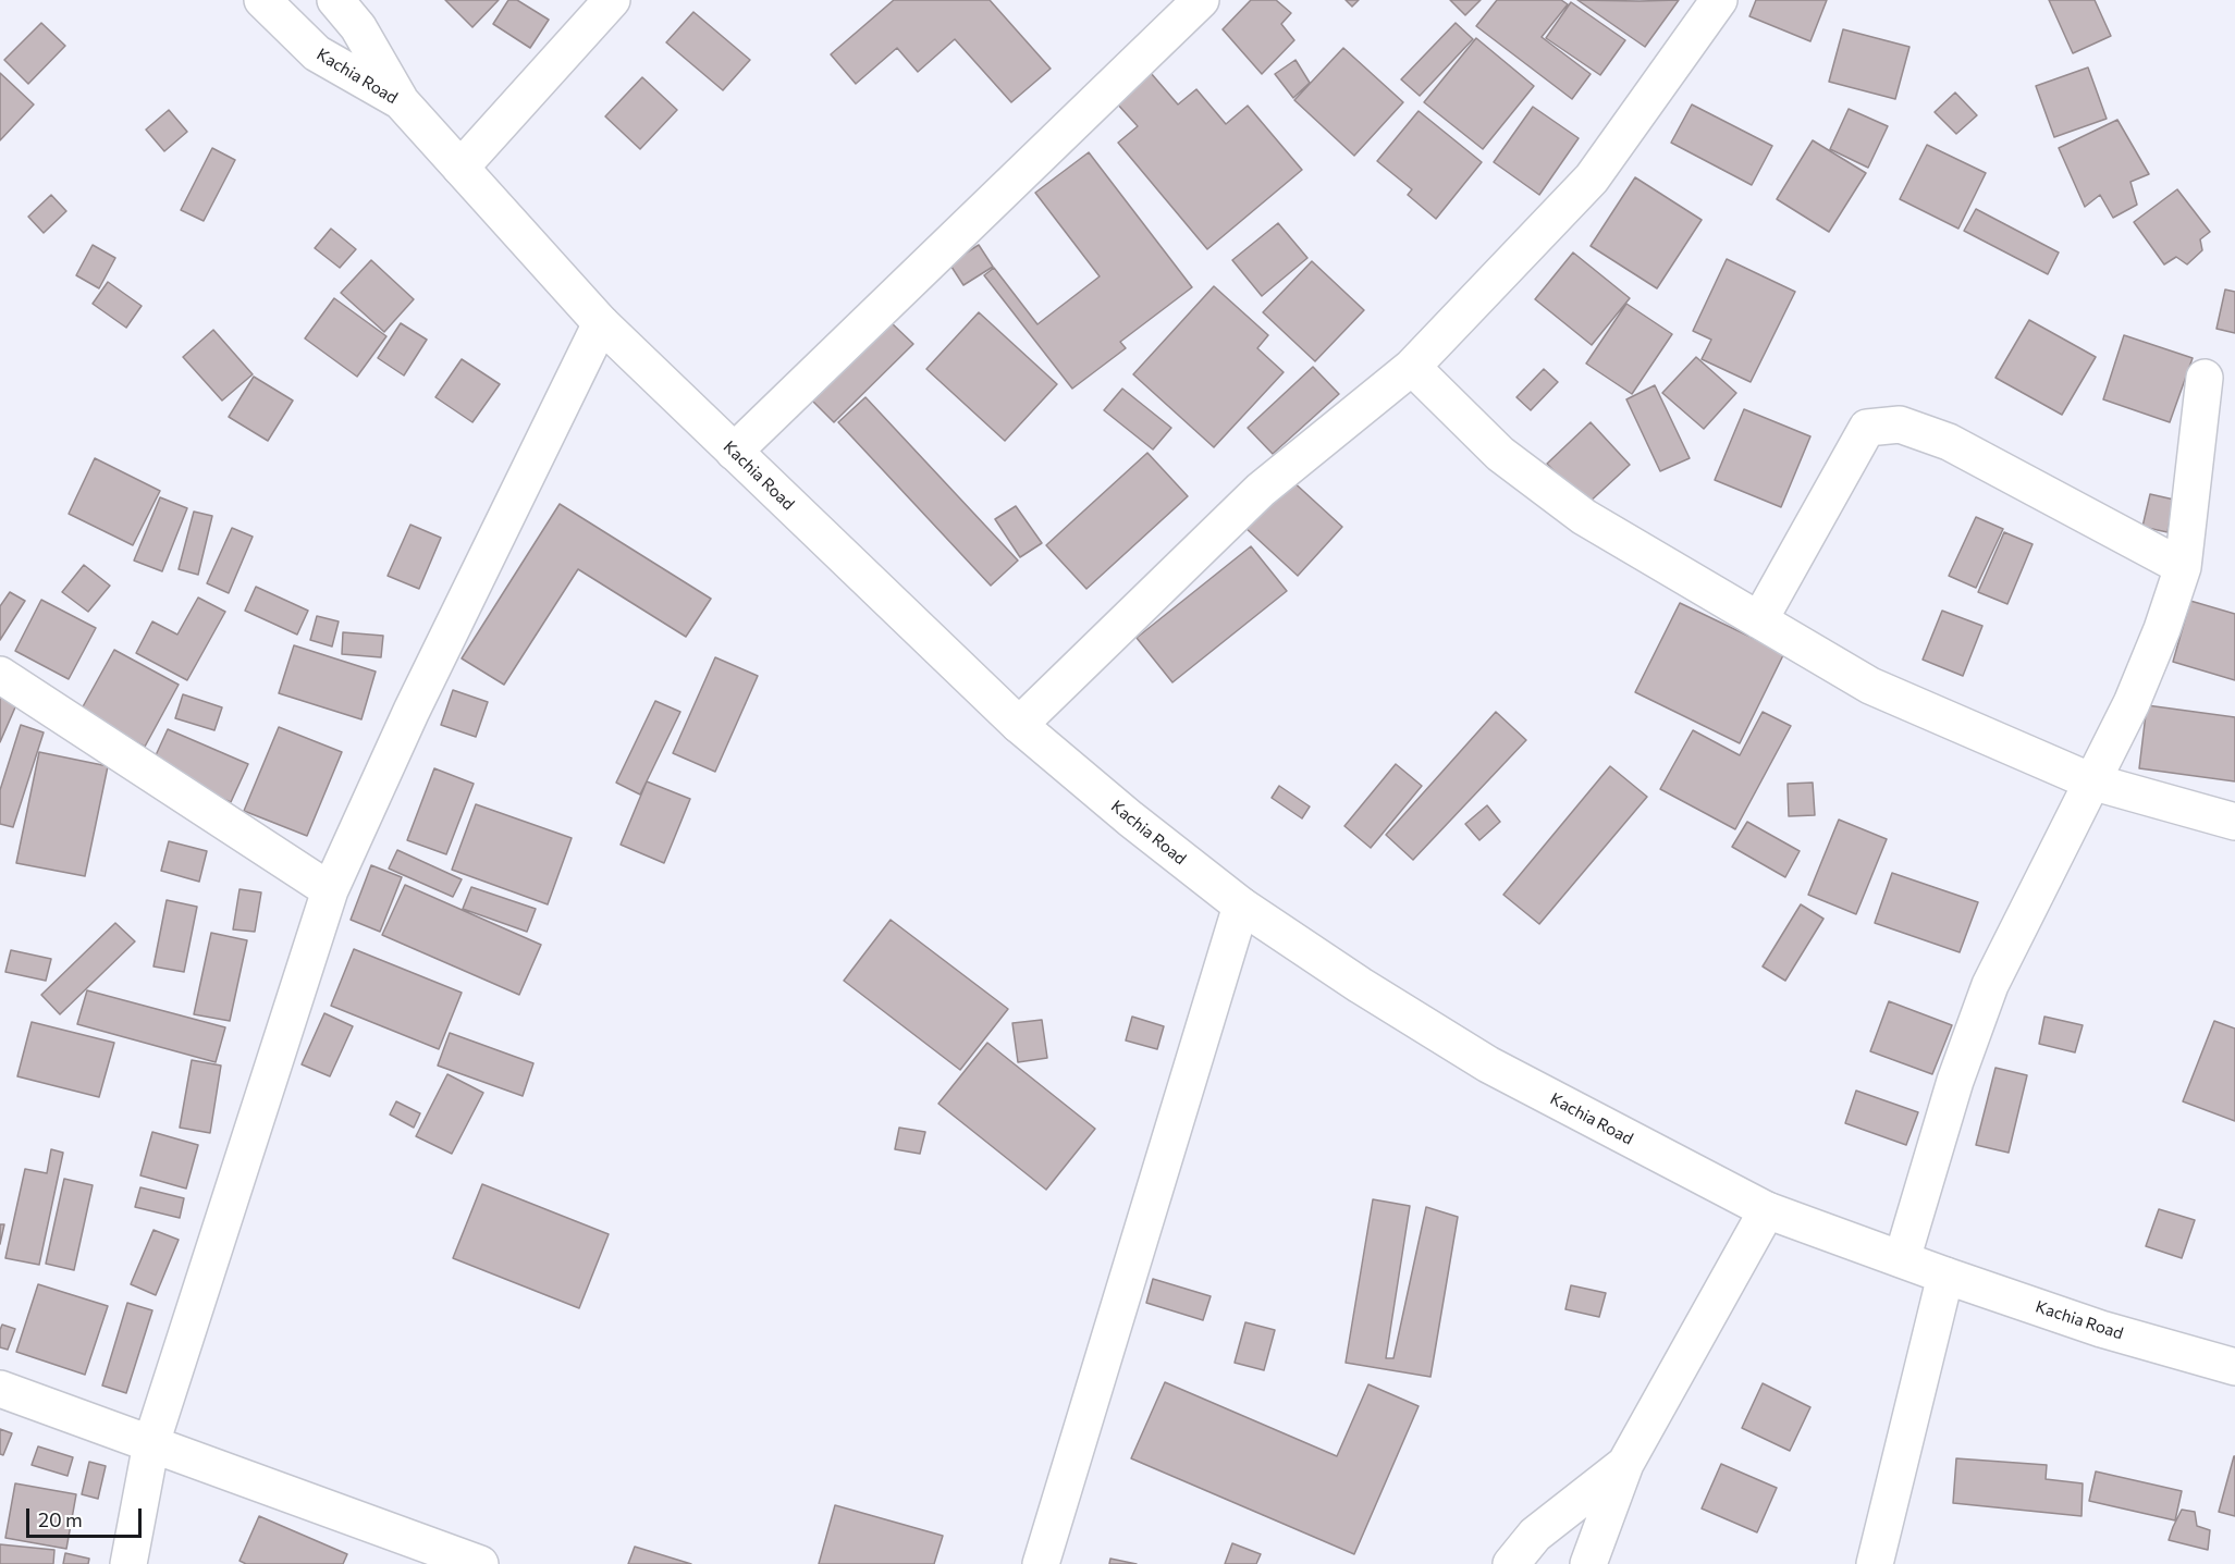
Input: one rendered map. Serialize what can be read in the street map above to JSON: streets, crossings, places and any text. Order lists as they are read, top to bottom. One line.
{"streets":{"main road":["Kachia Road"]},"scale_bar":"20 m"}
